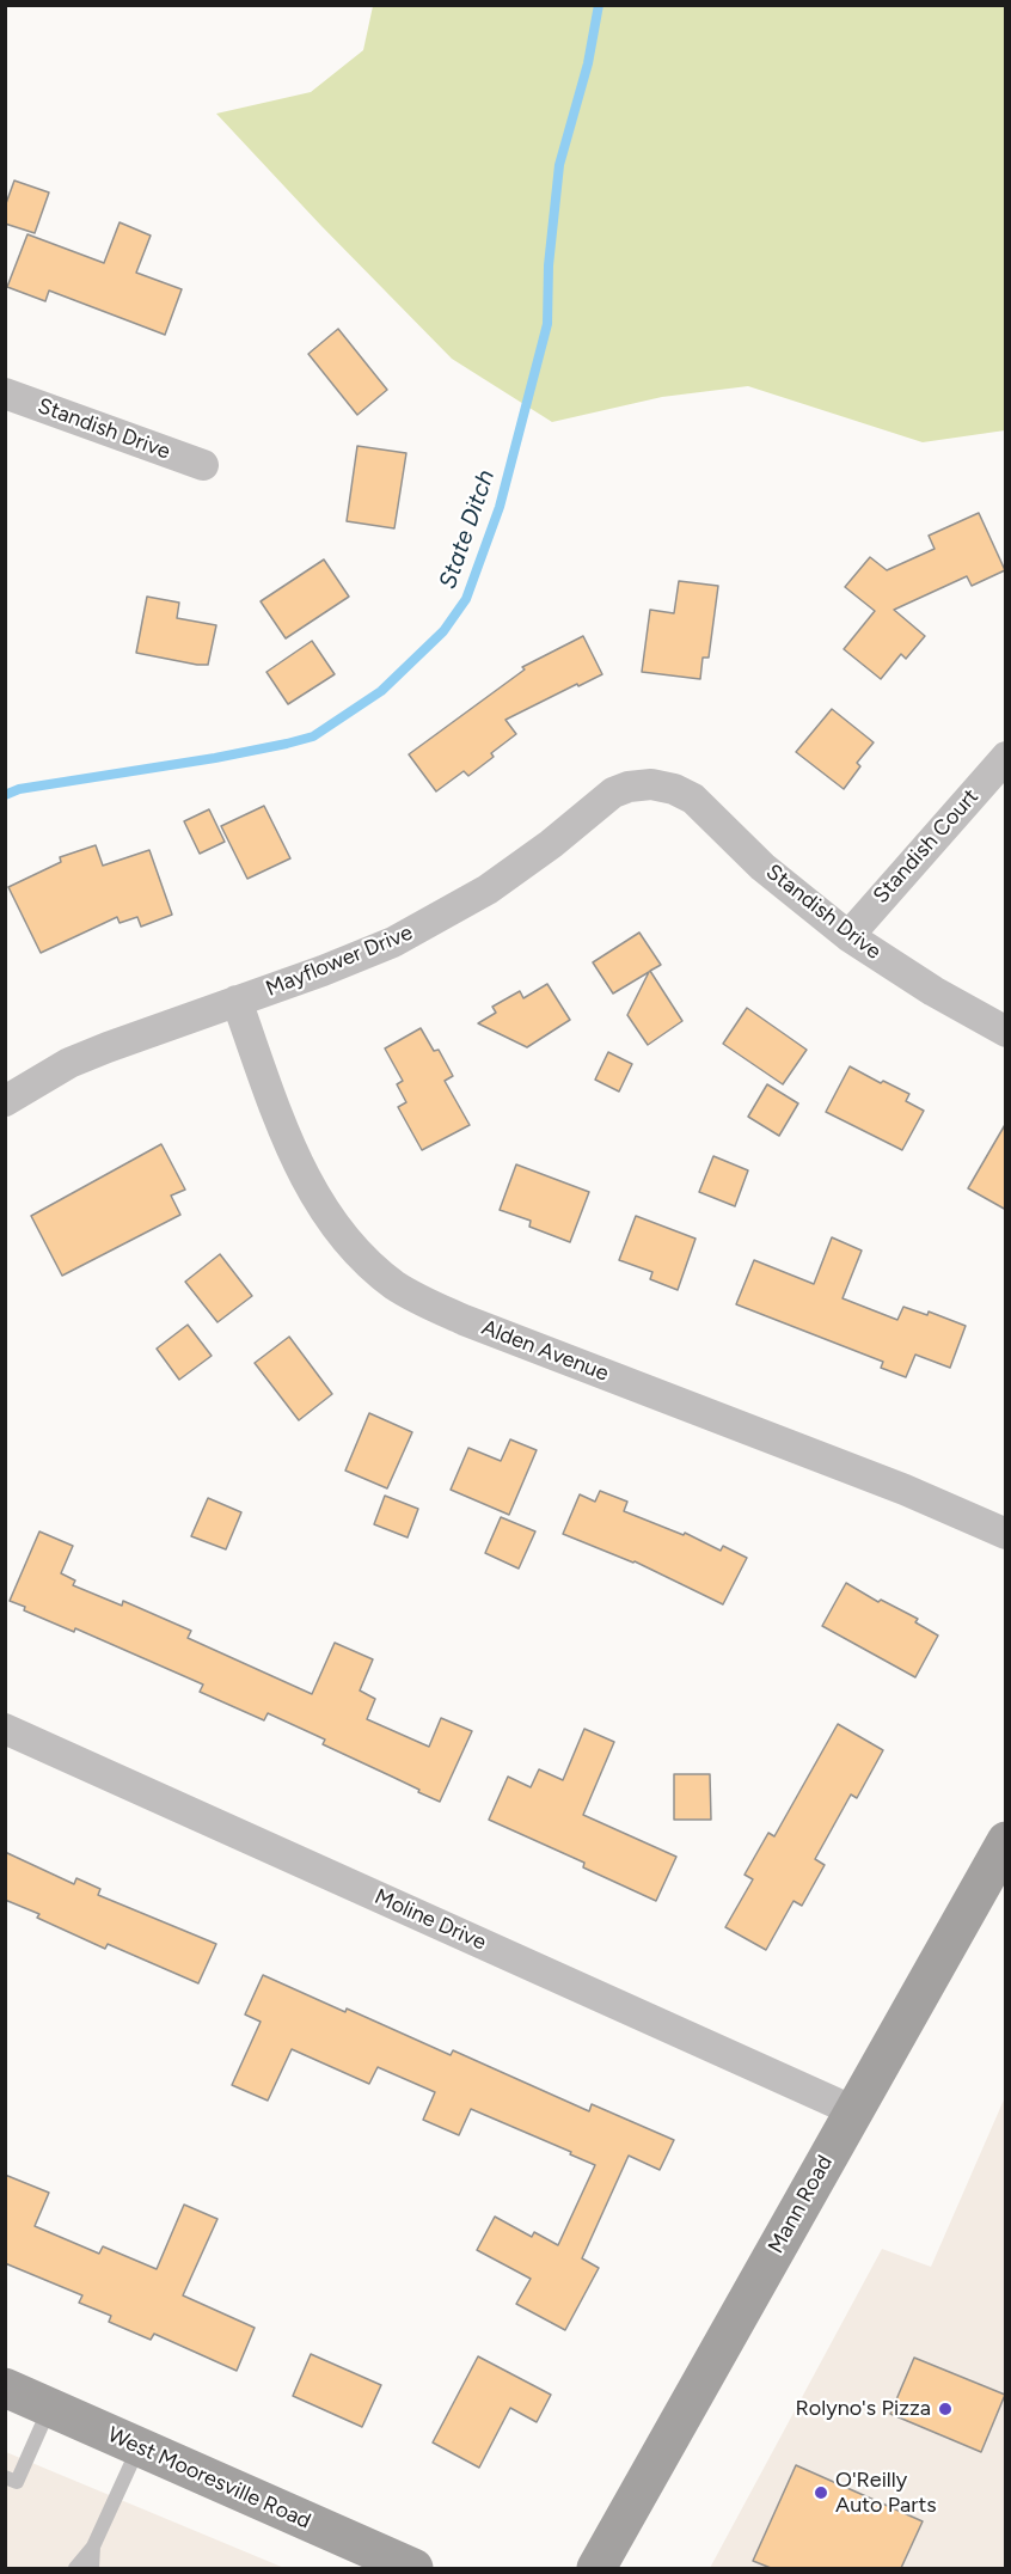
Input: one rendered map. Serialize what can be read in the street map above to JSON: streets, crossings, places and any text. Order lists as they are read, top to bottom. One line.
{"streets":{"main road":["Mann Road","West Mooresville Road"],"street":["Standish Drive","Standish Court","Mayflower Drive","Alden Avenue","Moline Drive"]},"crossings":[["Standish Drive","Standish Court"],["Standish Drive","Mayflower Drive"],["Mayflower Drive","Alden Avenue"],["Moline Drive","Mann Road"]],"water":["State Ditch"],"places":["Rolyno's Pizza","O'Reilly Auto Parts"]}
